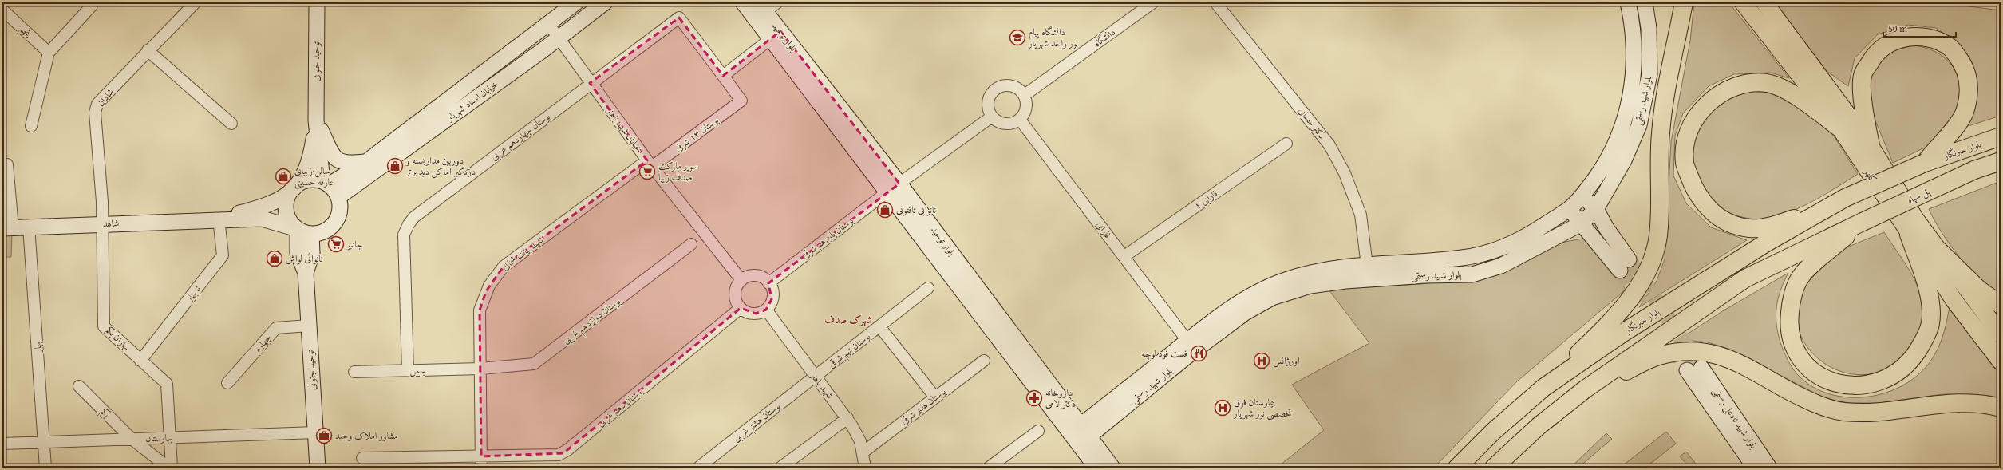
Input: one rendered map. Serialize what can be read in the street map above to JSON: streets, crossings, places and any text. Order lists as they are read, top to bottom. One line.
{"streets":{"highway":["بلوار خبرنگار","پل سپاه"],"main road":["بلوار توحید","توحید جنوبی","خیابان استاد شهریار","بلوار شهید رستمی","کلهر","شاهد","بلوار شهید نادعلی رستمی"],"street":["پنجم","دانشگاه","شادان","دکتر حسابی","خیابان شهید باهنر","بوستان ۱۳ شرقی","بوستان چهاردهم غربی","فارابی ۱","فارابی","بوستان یازدهم شرقی","شهید بیات شمالی","نوبهار","بوستان دوازدهم غربی","بهاران یکم","چهارم","بهار","بوستان نهم شرقی","بهمن","شهید باهنر","بوستان هفتم شرقی","بوستان دهم غربی","یکم","بوستان هشتم غربی","بهارستان"]},"crossings":[["بلوار توحید","بلوار شهید رستمی"],["بلوار توحید","بوستان یازدهم شرقی"],["دانشگاه","فارابی"],["توحید جنوبی","خیابان استاد شهریار"],["توحید جنوبی","چهارم"],["توحید جنوبی","بهارستان"],["شادان","شاهد"],["شادان","بهاران یکم"],["خیابان استاد شهریار","خیابان شهید باهنر"],["بلوار شهید رستمی","دکتر حسابی"],["بلوار شهید رستمی","فارابی"],["خیابان شهید باهنر","بوستان ۱۳ شرقی"],["خیابان شهید باهنر","بوستان چهاردهم غربی"],["خیابان شهید باهنر","بوستان یازدهم شرقی"],["خیابان شهید باهنر","شهید بیات شمالی"],["خیابان شهید باهنر","شهید باهنر"],["خیابان شهید باهنر","بوستان دهم غربی"],["بوستان ۱۳ شرقی","بوستان چهاردهم غربی"],["بوستان ۱۳ شرقی","شهید بیات شمالی"],["بوستان چهاردهم غربی","بهمن"],["فارابی ۱","فارابی"],["شاهد","نوبهار"],["شاهد","بهاران یکم"],["شاهد","بهار"],["بوستان یازدهم شرقی","شهید باهنر"],["بوستان یازدهم شرقی","بوستان دهم غربی"],["شهید بیات شمالی","بوستان دوازدهم غربی"],["شهید بیات شمالی","بهمن"],["شهید بیات شمالی","بوستان دهم غربی"],["نوبهار","بهاران یکم"],["بوستان دوازدهم غربی","بهمن"],["بهاران یکم","بهارستان"],["بهار","بهارستان"],["بوستان نهم شرقی","شهید باهنر"],["بوستان نهم شرقی","بوستان هشتم غربی"],["شهید باهنر","بوستان هفتم شرقی"],["شهید باهنر","بوستان دهم غربی"],["شهید باهنر","بوستان هشتم غربی"],["یکم","بهارستان"]],"districts":["شهرک صدف"],"places":{"school or university":["دانشگاه پیام نور واحد شهریار"],"shop":["دوربین مداربسته و دزدگیر اماکن دید برتر","سالن زیبایی عارفه حسینی","نانوایی تافتونی","نانوائی لواش"],"supermarket":["سوپر مارکت صدف زیبا","جانبو"],"restaurant":["فست فود لوچه"],"hospital":["اورژانس","بیمارستان فوق تخصصی نور شهریار"],"pharmacy":["داروخانه دکتر لامی"],"office":["مشاور املاک وحید"]},"scale_bar":"50 m"}
